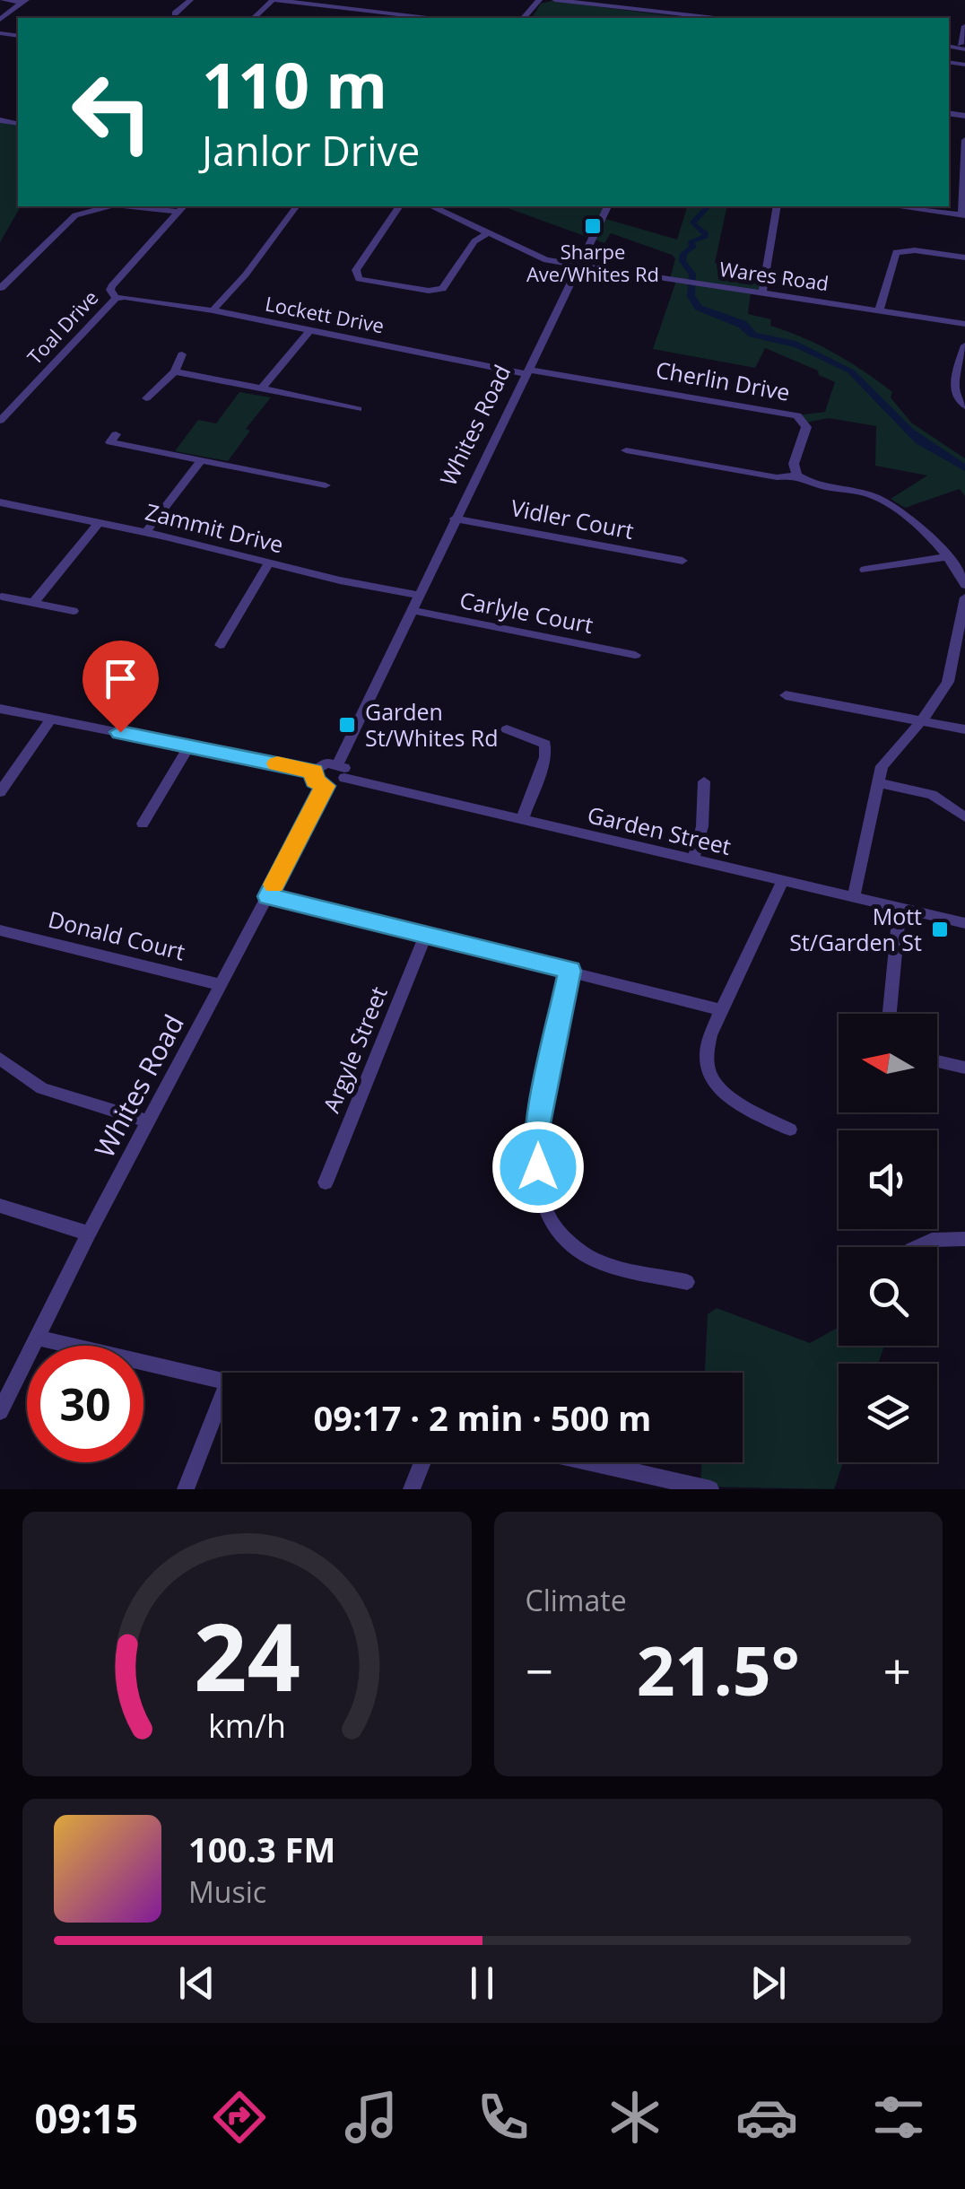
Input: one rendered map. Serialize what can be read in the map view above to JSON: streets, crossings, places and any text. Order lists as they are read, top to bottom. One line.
{"streets":{"street":["Wares Road","Lockett Drive","Toal Drive","Cherlin Drive","Whites Road","Vidler Court","Zammit Drive","Carlyle Court","Garden Street","Donald Court","Argyle Street"]},"crossings":[["Wares Road","Whites Road"],["Lockett Drive","Toal Drive"],["Lockett Drive","Cherlin Drive"],["Lockett Drive","Whites Road"],["Cherlin Drive","Whites Road"],["Whites Road","Vidler Court"],["Whites Road","Zammit Drive"],["Whites Road","Carlyle Court"],["Whites Road","Garden Street"],["Whites Road","Donald Court"]],"places":{"transit":["Sharpe Ave/Whites Rd","Garden St/Whites Rd","Mott St/Garden St"]},"north":"left","page":{"turn":["110 m","Janlor Drive"],"limit":"30","trip":"09:17 · 2 min · 500 m","tile":"Climate","heat":["−","21.5°","+"],"song":["100.3 FM","Music"],"tabs":"09:15","gauge":["24","km/h"]}}
